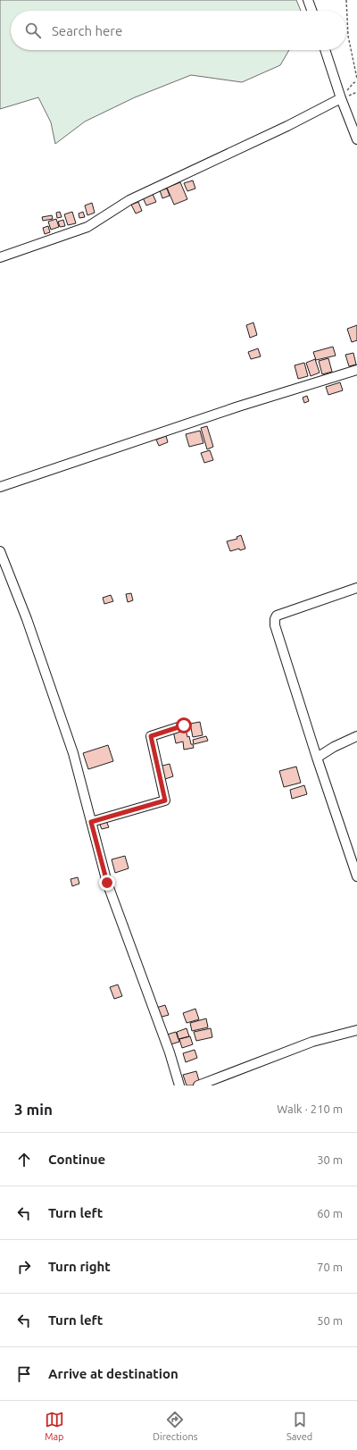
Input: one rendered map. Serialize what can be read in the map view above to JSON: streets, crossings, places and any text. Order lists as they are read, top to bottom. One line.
{"page":{"search":"Search here","heading":["3 min","Walk · 210 m"],"list":[["Continue","30 m"],["Turn left","60 m"],["Turn right","70 m"],["Turn left","50 m"],"Arrive at destination"],"nav":["Map","Directions","Saved"]}}
